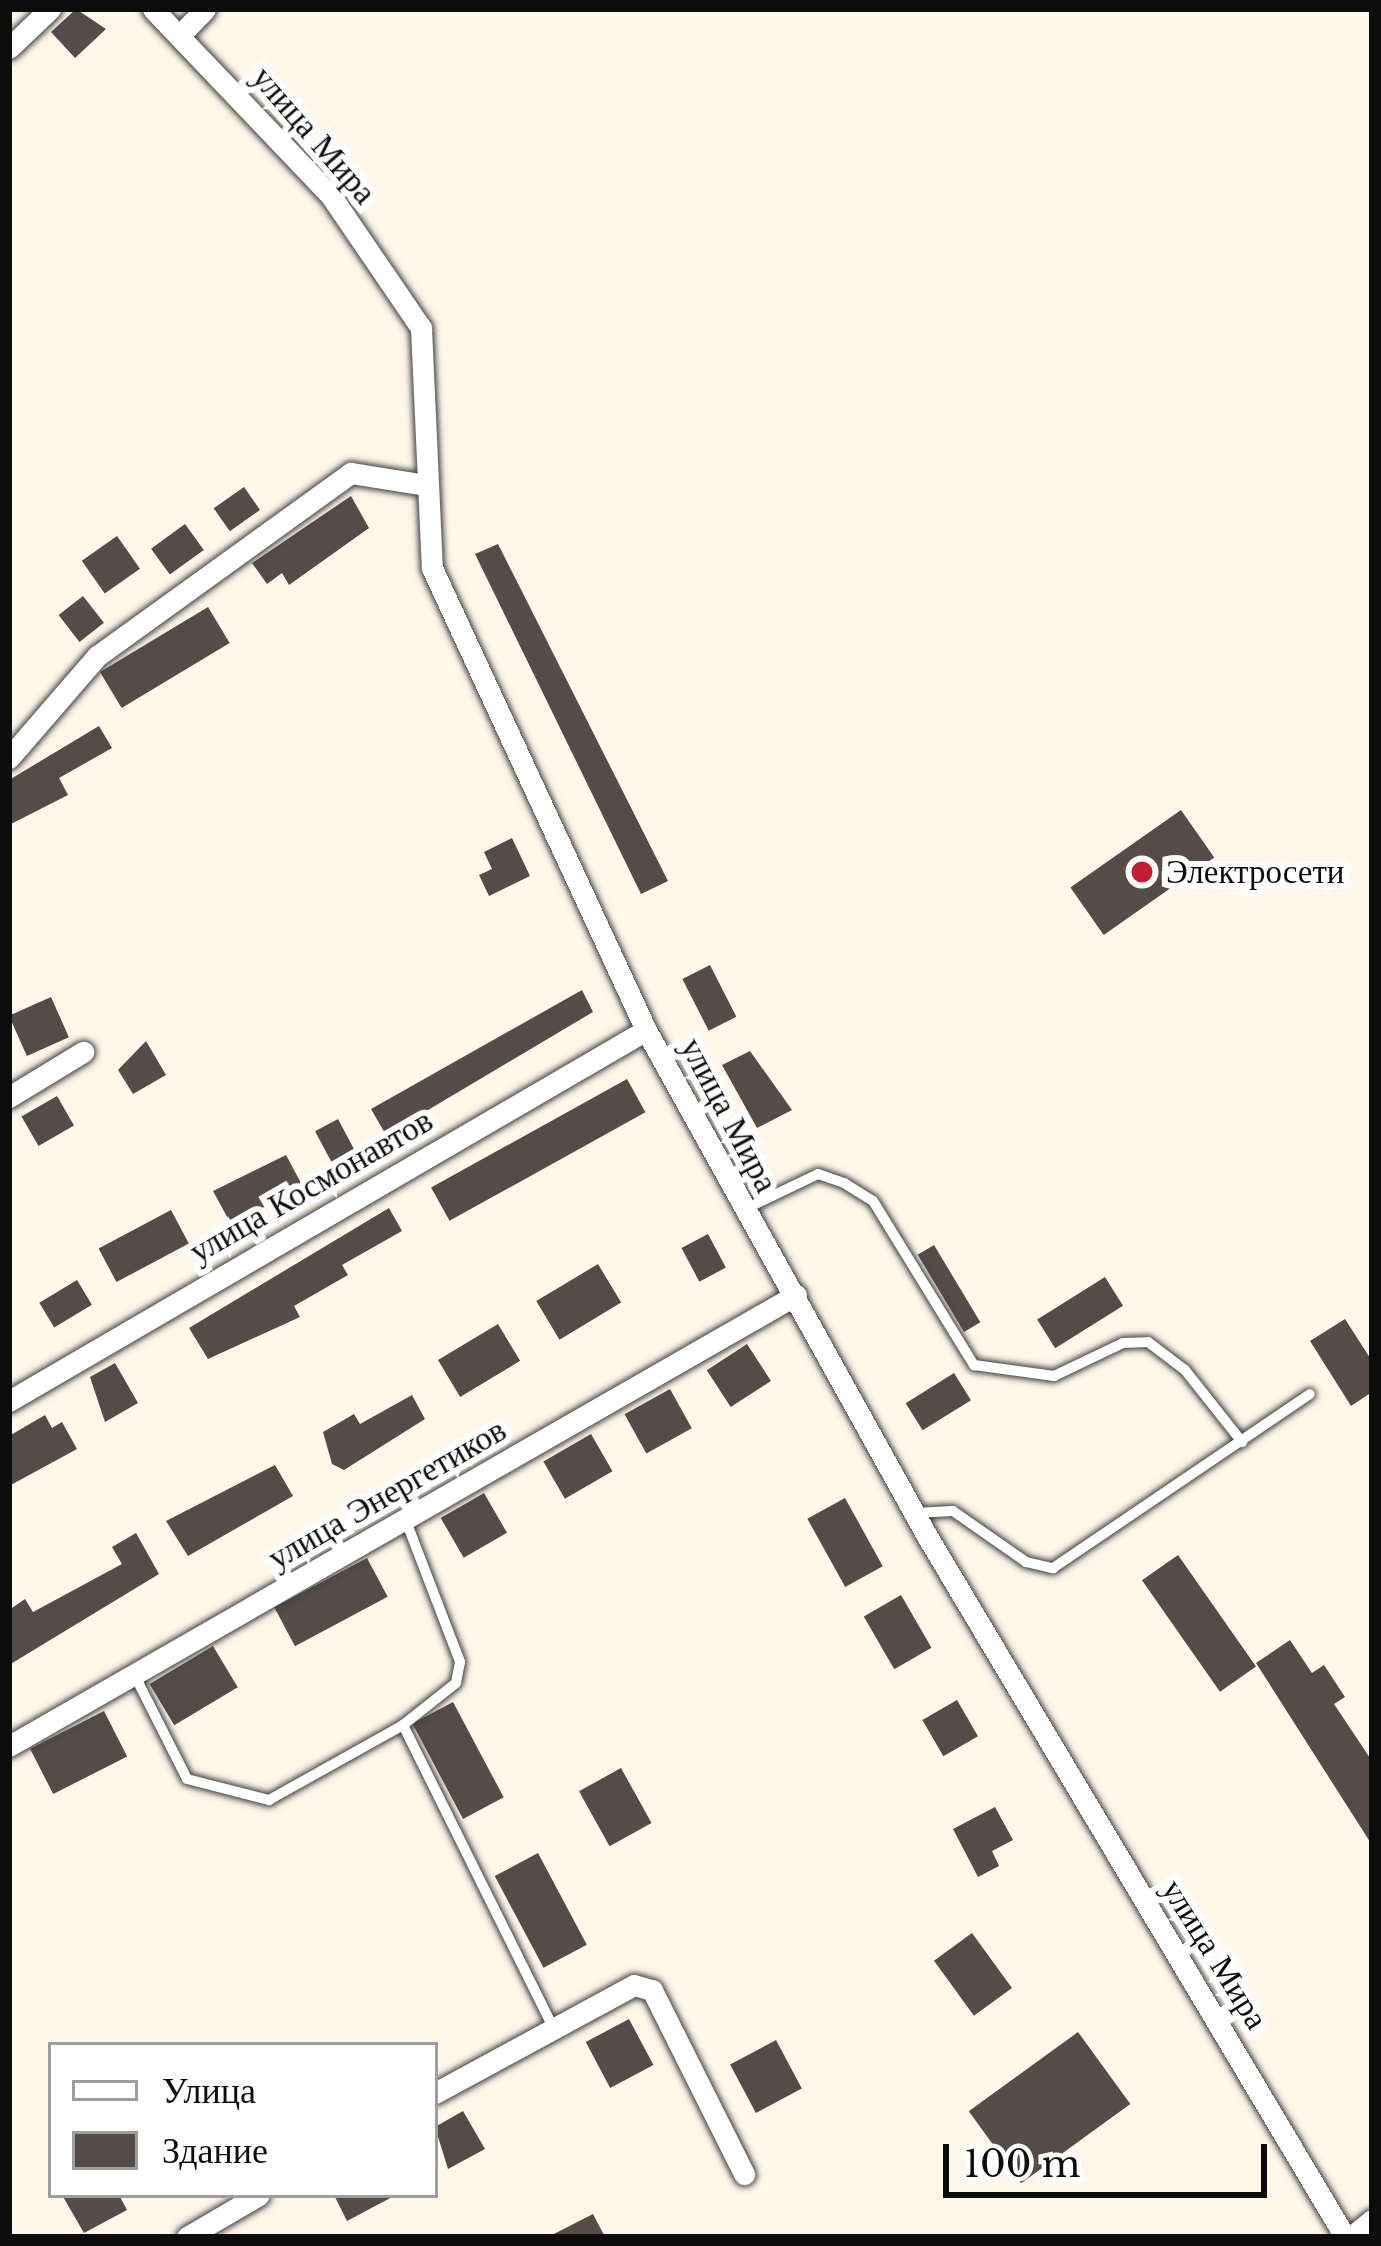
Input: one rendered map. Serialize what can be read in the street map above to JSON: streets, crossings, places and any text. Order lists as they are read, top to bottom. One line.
{"streets":{"street":["улица Мира","улица Космонавтов","улица Энергетиков"]},"crossings":[["улица Мира","улица Космонавтов"],["улица Мира","улица Энергетиков"]],"places":["Электросети"],"legend":["Улица","Здание"],"scale_bar":"100 m"}
